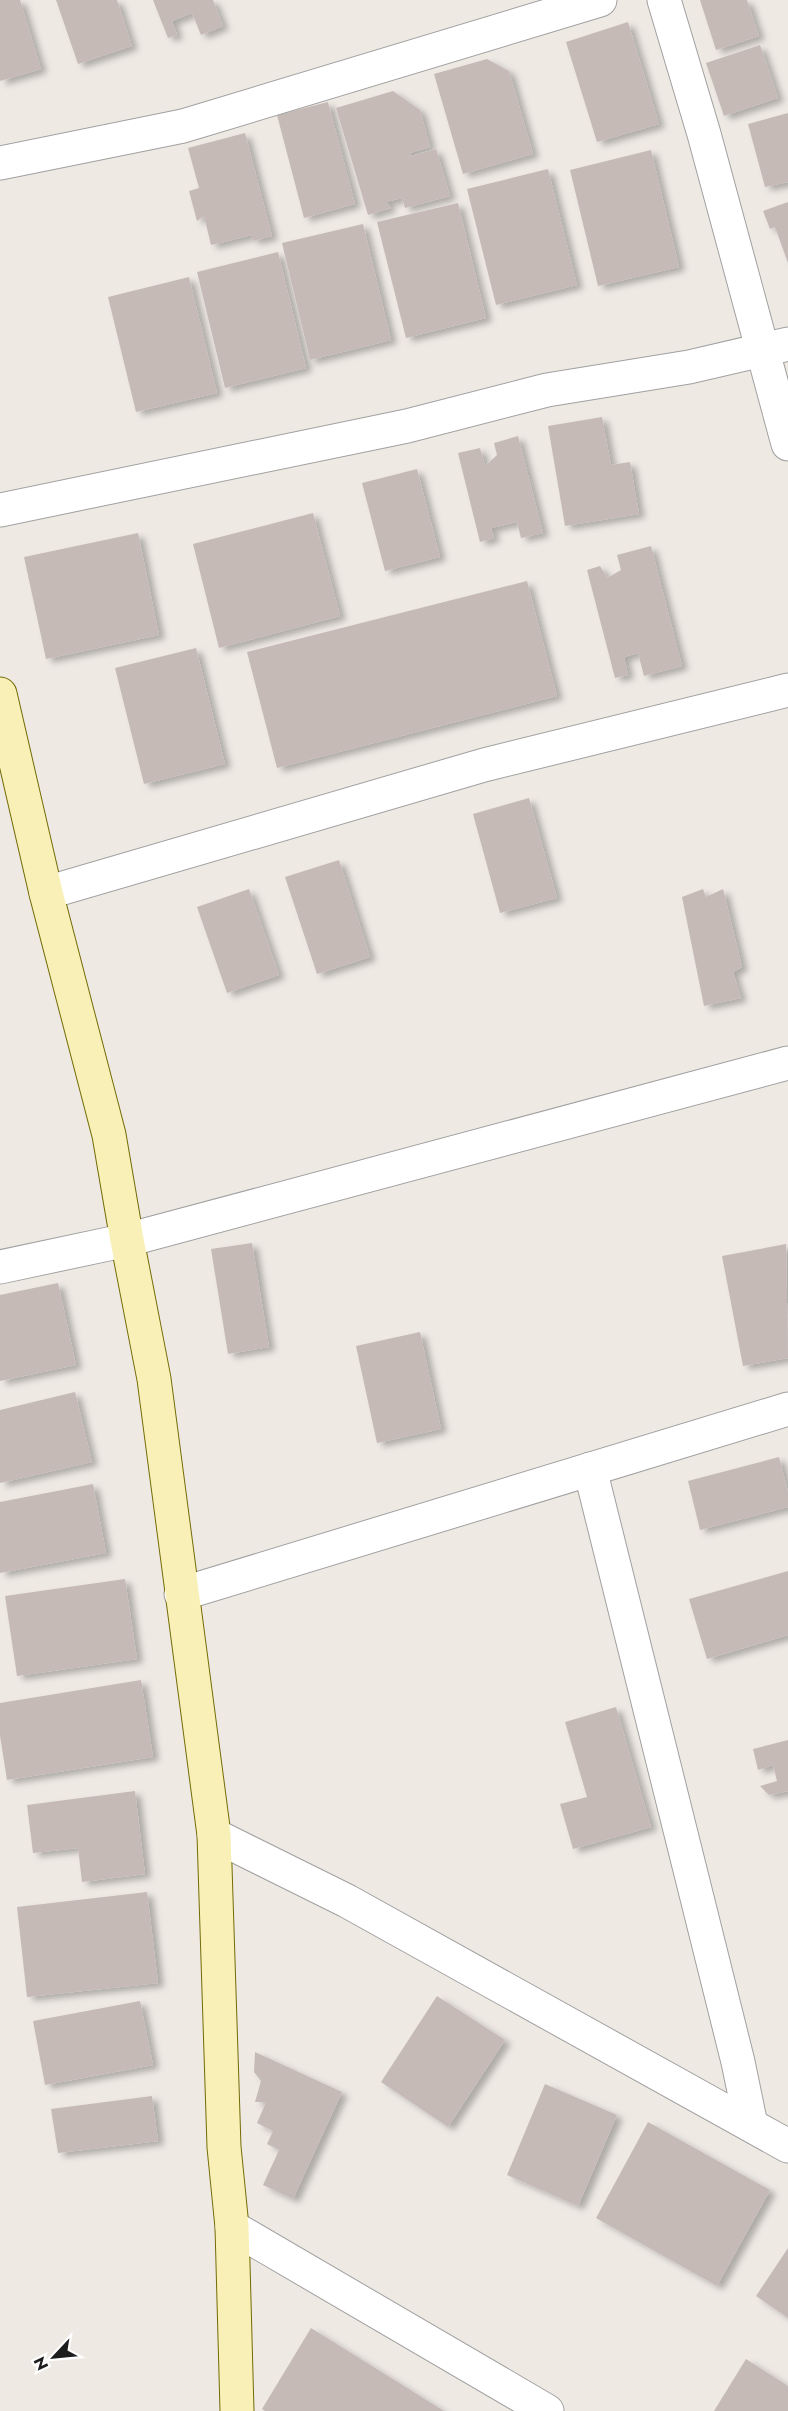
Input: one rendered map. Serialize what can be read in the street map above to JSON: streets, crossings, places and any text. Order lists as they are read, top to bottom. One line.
{"north":"bottom left"}
